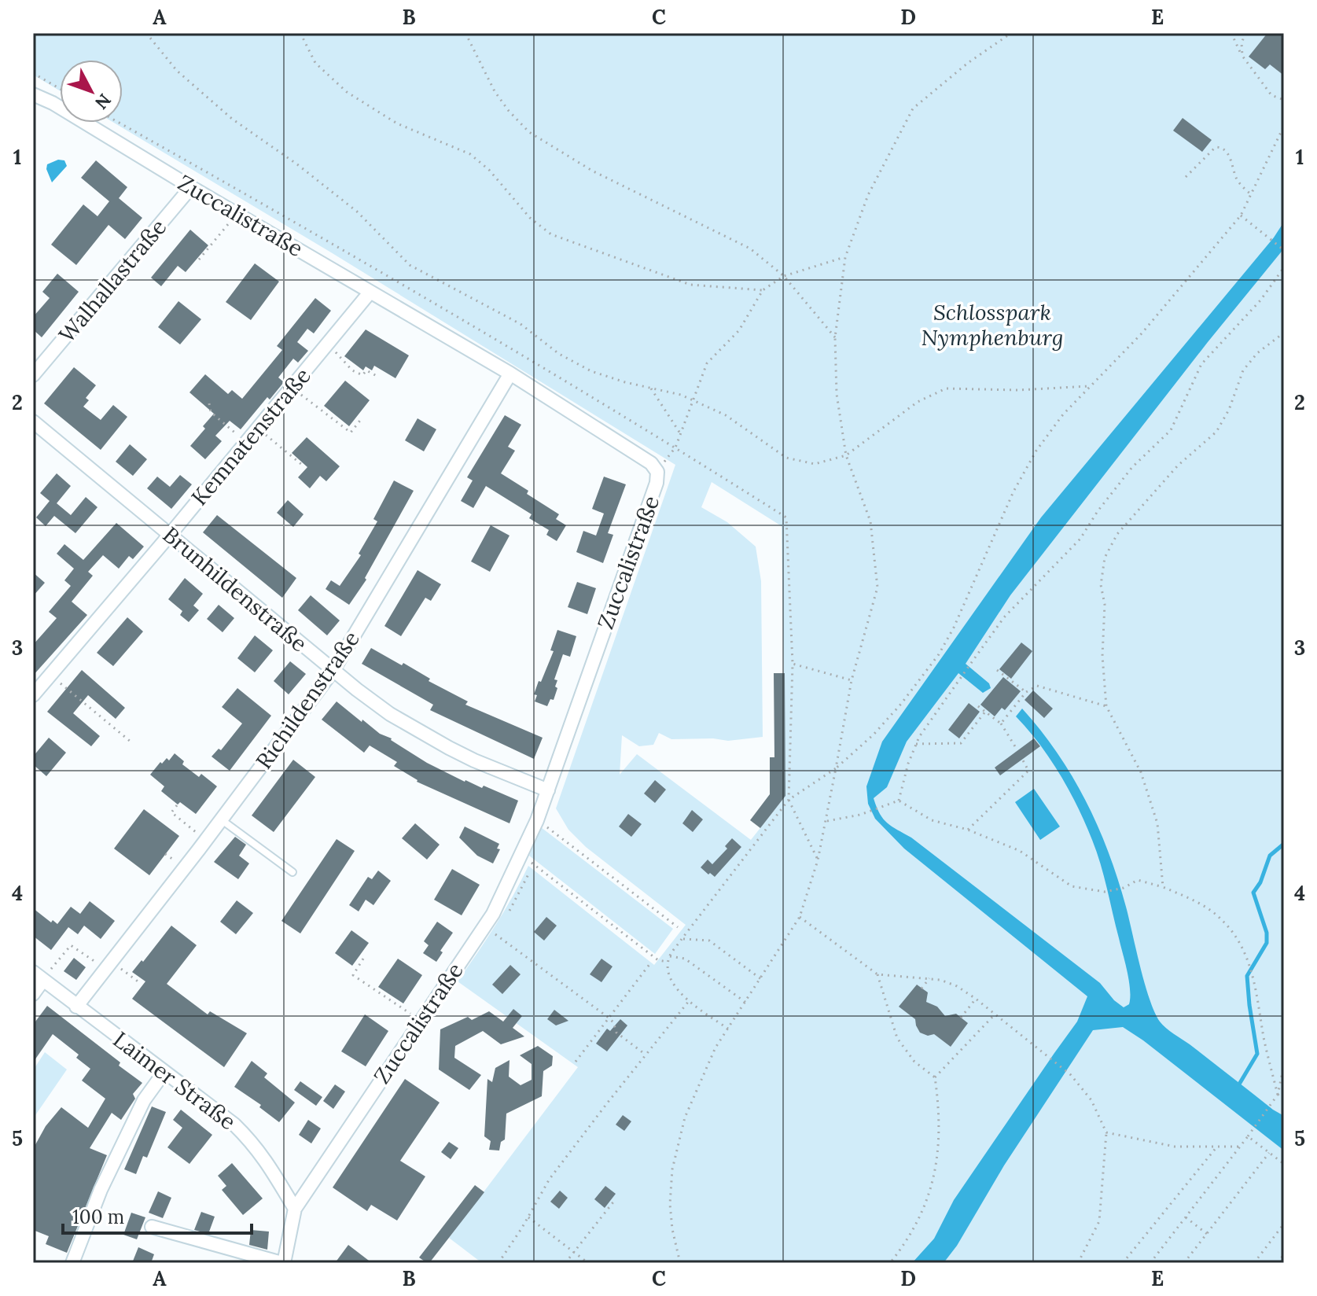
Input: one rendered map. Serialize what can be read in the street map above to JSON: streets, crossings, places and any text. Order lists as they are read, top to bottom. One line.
{"streets":{"street":["Zuccalistraße","Walhallastraße","Kemnatenstraße","Brunhildenstraße","Richildenstraße","Laimer Straße"]},"crossings":[["Zuccalistraße","Walhallastraße"],["Zuccalistraße","Kemnatenstraße"],["Zuccalistraße","Brunhildenstraße"],["Zuccalistraße","Richildenstraße"],["Zuccalistraße","Laimer Straße"],["Kemnatenstraße","Brunhildenstraße"],["Brunhildenstraße","Richildenstraße"],["Richildenstraße","Laimer Straße"]],"parks":["Schlosspark Nymphenburg"],"scale_bar":"100 m","north":"bottom right","grid":{"columns":["A","B","C","D","E"],"rows":["1","2","3","4","5"]}}
